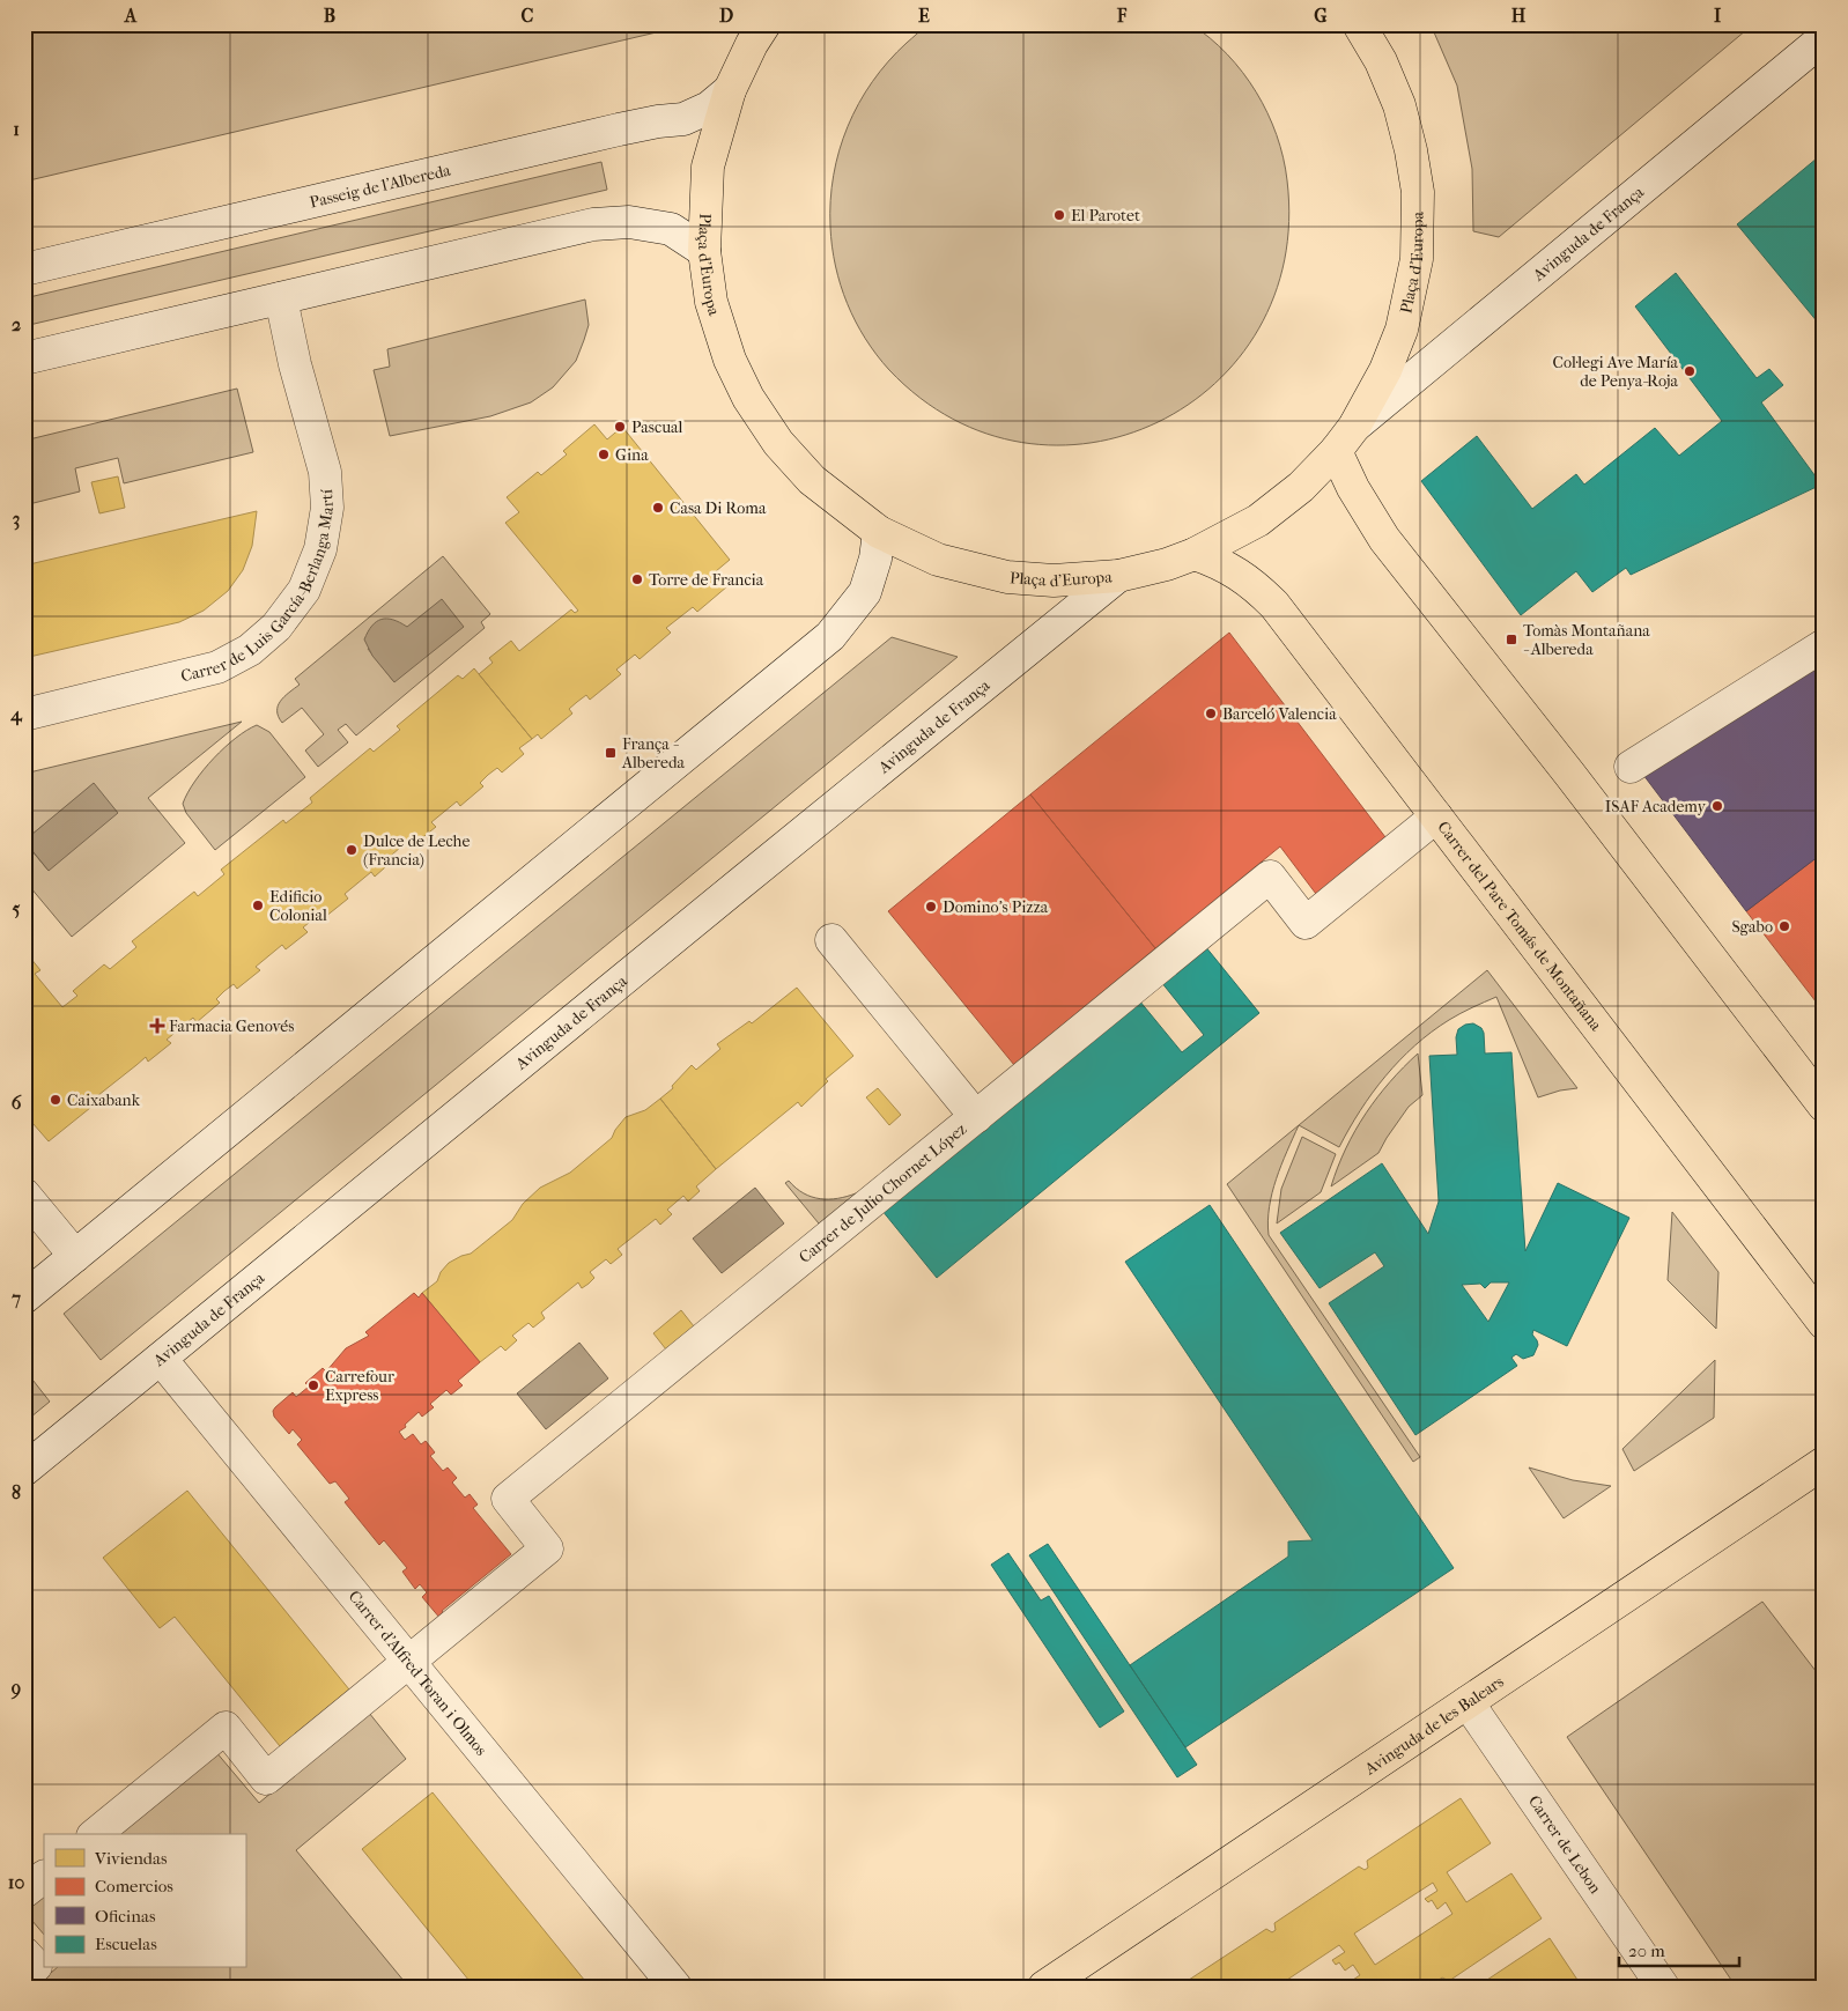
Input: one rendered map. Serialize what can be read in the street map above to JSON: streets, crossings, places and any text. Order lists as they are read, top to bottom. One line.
{"streets":{"main road":["Passeig de l'Albereda","Avinguda de França","Plaça d'Europa","Carrer de Luis García-Berlanga Martí","Carrer del Pare Tomás de Montañana","Carrer de Julio Chornet López","Carrer d'Alfred Toran i Olmos","Avinguda de les Balears","Carrer de Lebon"]},"crossings":[["Passeig de l'Albereda","Plaça d'Europa"],["Avinguda de França","Plaça d'Europa"],["Avinguda de França","Carrer d'Alfred Toran i Olmos"],["Plaça d'Europa","Carrer del Pare Tomás de Montañana"],["Carrer del Pare Tomás de Montañana","Carrer de Julio Chornet López"],["Carrer de Julio Chornet López","Carrer d'Alfred Toran i Olmos"],["Avinguda de les Balears","Carrer de Lebon"]],"places":{"other":["El Parotet","Col·legi Ave María de Penya-Roja","Pascual","Gina","Casa Di Roma","Torre de Francia","Barceló Valencia","ISAF Academy","Dulce de Leche (Francia)","Edificio Colonial","Domino’s Pizza","Sgabo","Caixabank","Carrefour Express"],"transit":["Tomàs Montañana - Albereda","França - Albereda"],"health":["Farmacia Genovés"]},"legend":["Viviendas","Comercios","Oficinas","Escuelas"],"scale_bar":"20 m","grid":{"columns":["A","B","C","D","E","F","G","H","I"],"rows":["1","2","3","4","5","6","7","8","9","10"]}}
